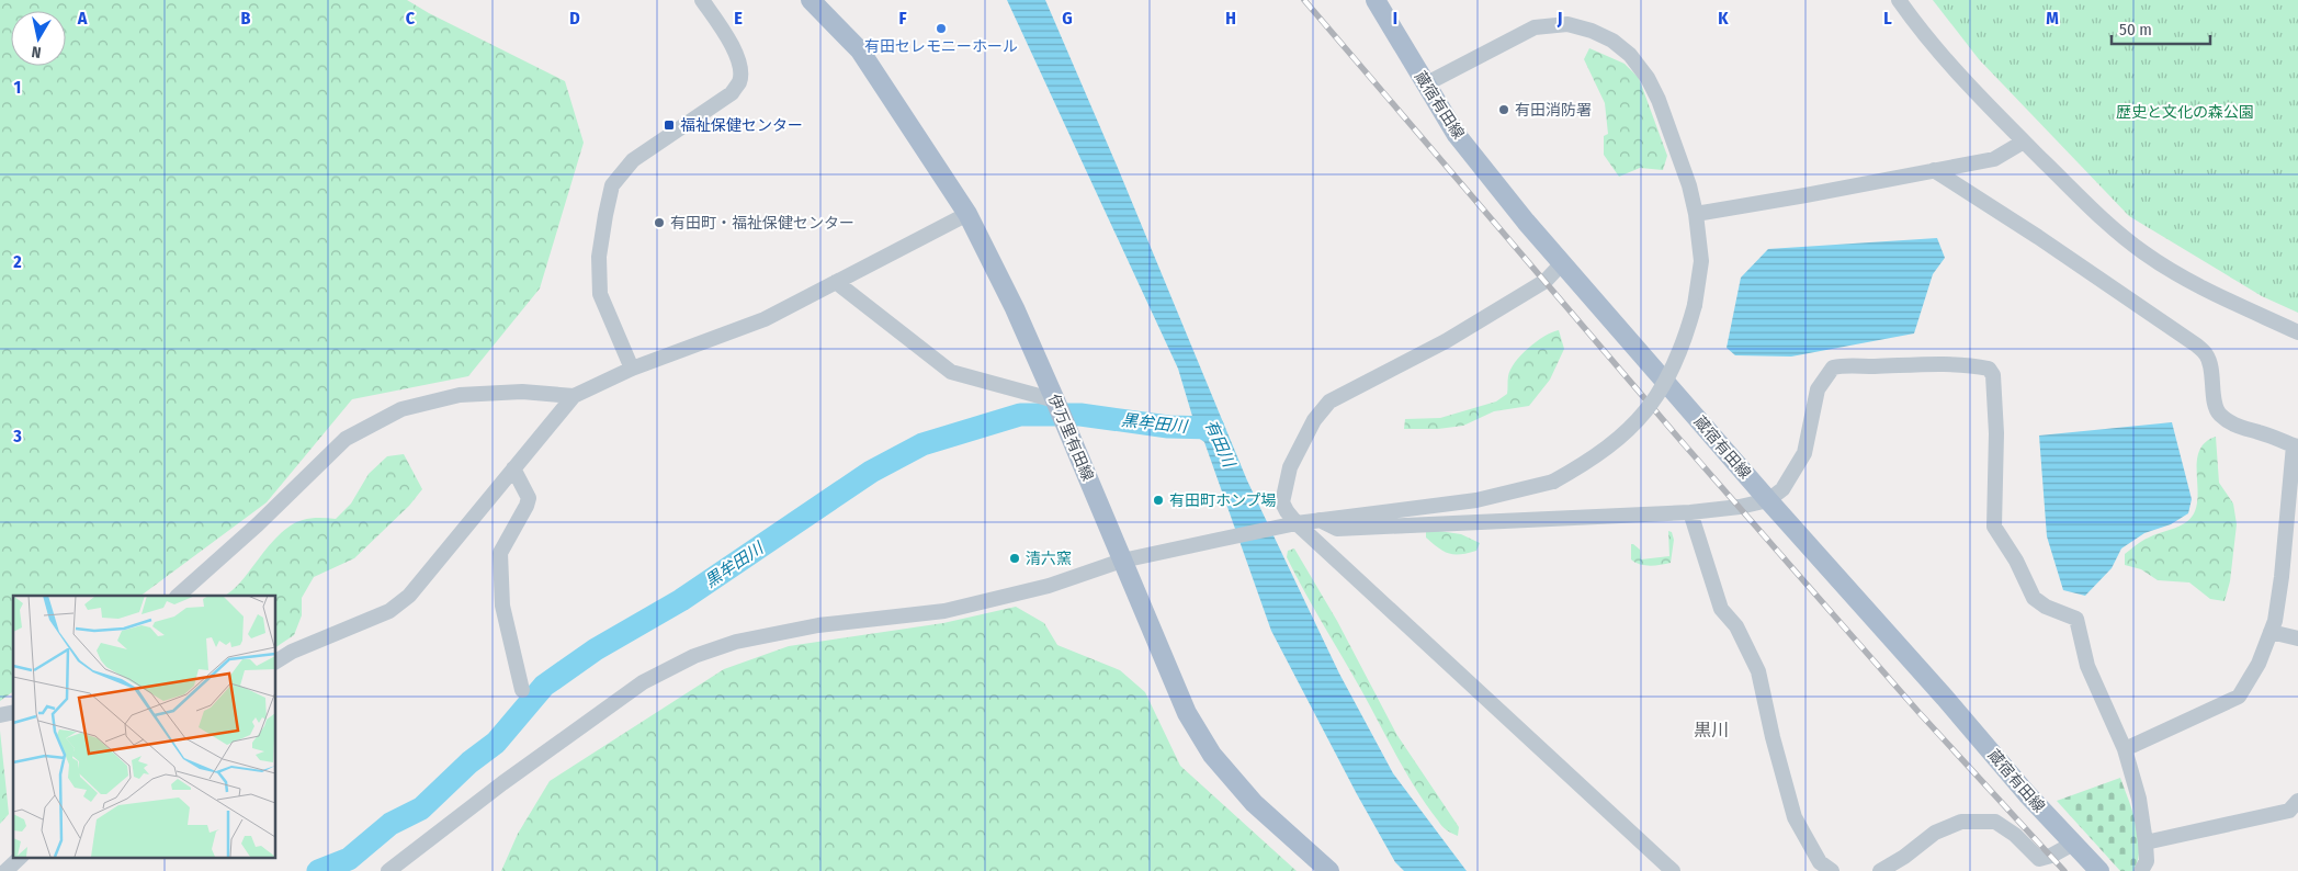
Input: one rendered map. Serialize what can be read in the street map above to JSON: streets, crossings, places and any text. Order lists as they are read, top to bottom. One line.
{"streets":{"main road":["蔵宿有田線","伊万里有田線"]},"districts":["黒川"],"water":["黒牟田川","有田川"],"parks":["歴史と文化の森公園"],"places":{"other":["有田セレモニーホール","有田消防署","有田町・福祉保健センター","有田町ホンプ場","清六窯"],"transit":["福祉保健センター"]},"scale_bar":"50 m","north":"bottom","grid":{"columns":["A","B","C","D","E","F","G","H","I","J","K","L","M"],"rows":["1","2","3"]}}
